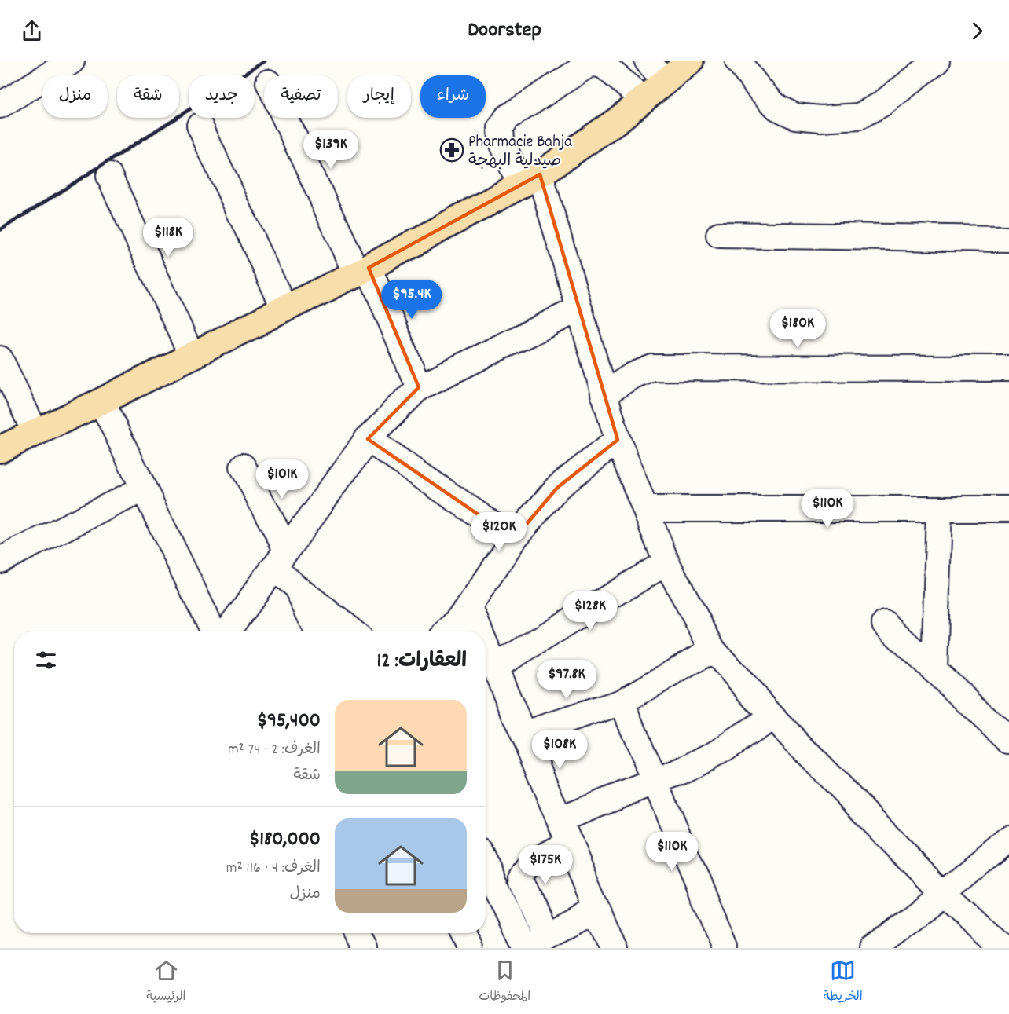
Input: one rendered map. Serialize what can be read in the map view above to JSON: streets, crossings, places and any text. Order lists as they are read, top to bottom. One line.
{"places":{"pharmacy":["Pharmacie Bahja صيدلية البهجة"]},"page":{"header":"Doorstep","chip":["شراء","إيجار","تصفية","جديد","شقة","منزل"],"price":["$139K","$118K","$95.4K","$180K","$101K","$110K","$120K","$128K","$97.8K","$108K","$110K","$175K"],"heading":"العقارات: 12","list":[{"name":"$95,400","note":"الغرف: 2 · 74 m² · شقة"},{"name":"$180,000","note":"الغرف: 4 · 116 m² · منزل"}],"tabs":["الخريطة","المحفوظات","الرئيسية"]}}
